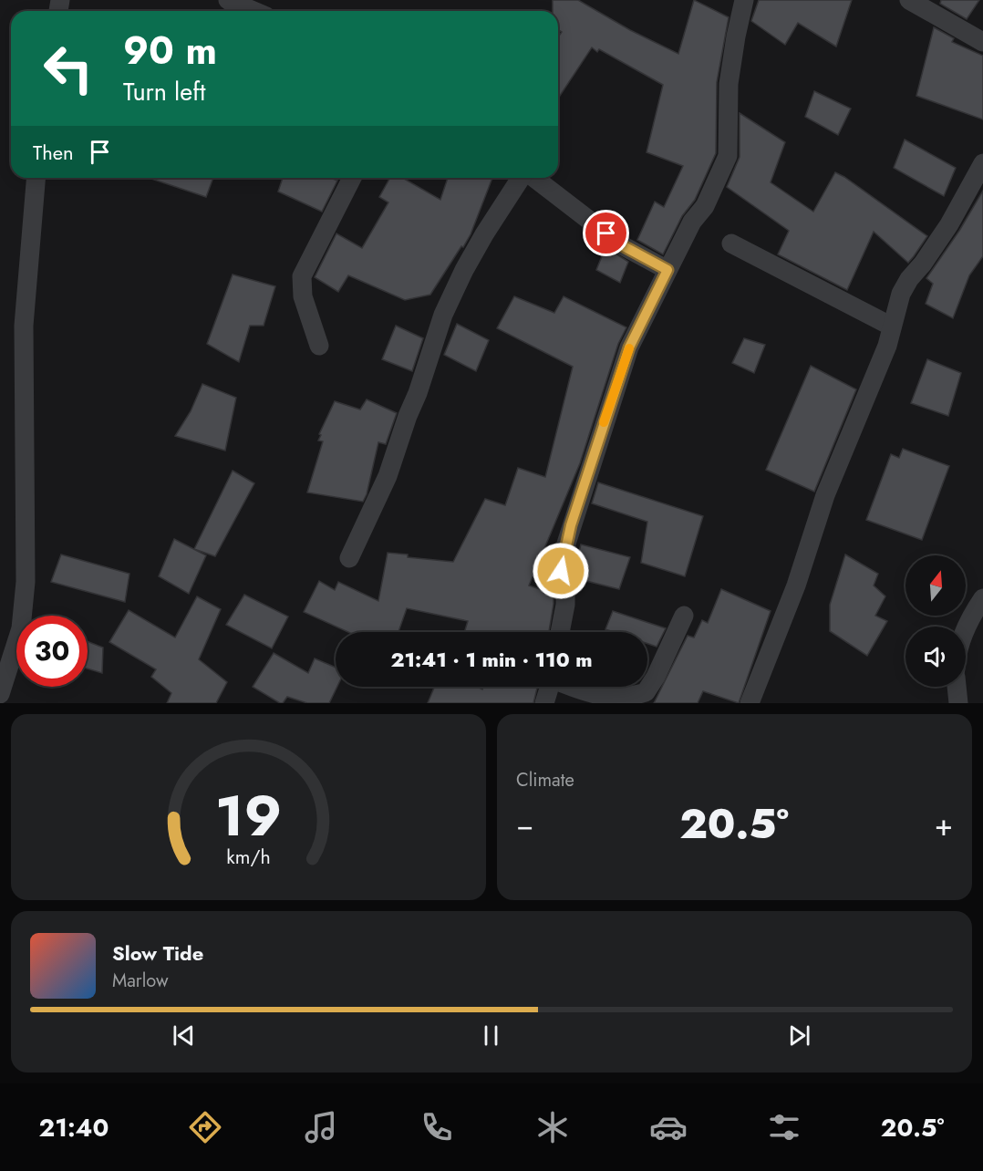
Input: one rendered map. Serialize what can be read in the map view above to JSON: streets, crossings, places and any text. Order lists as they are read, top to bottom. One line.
{"north":"top","page":{"turn":["90 m","Turn left"],"then":"Then","limit":"30","trip":"21:41 · 1 min · 110 m","tile":"Climate","heat":["−","20.5°","+"],"song":["Slow Tide","Marlow"],"tabs":["21:40","20.5°"],"gauge":["19","km/h"]}}
